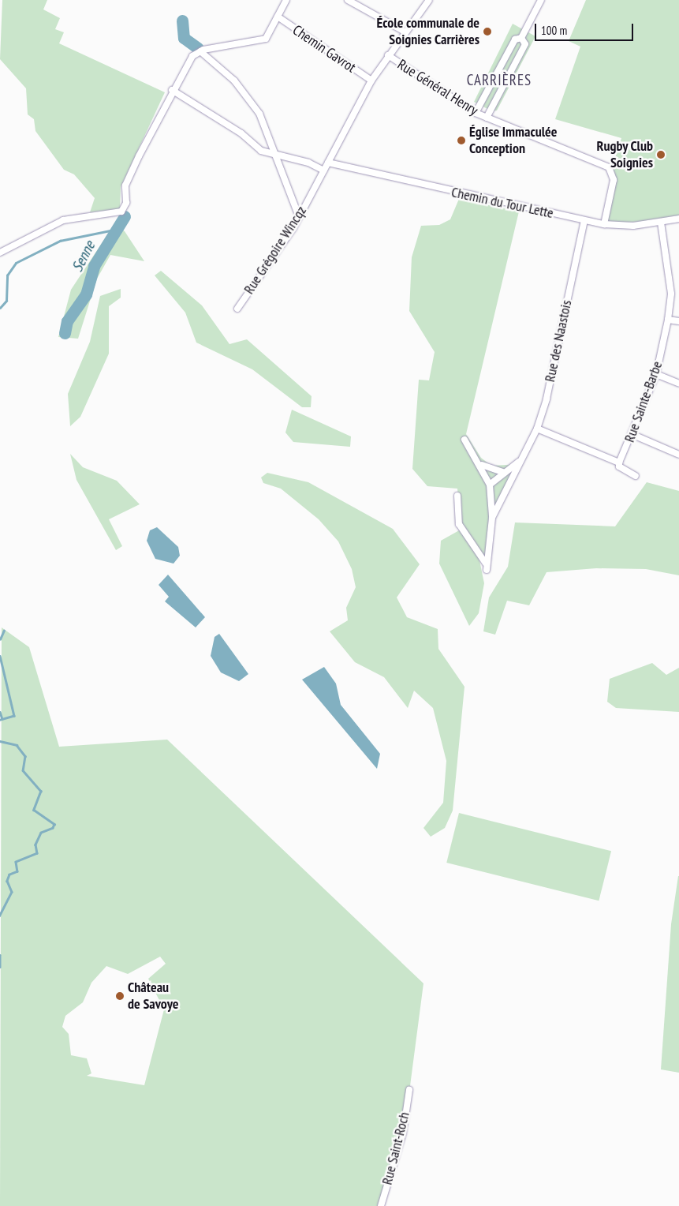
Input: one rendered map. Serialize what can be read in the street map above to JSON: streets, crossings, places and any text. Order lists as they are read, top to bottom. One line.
{"streets":{"street":["Chemin Gavrot","Rue Général Henry","Chemin du Tour Lette","Rue Grégoire Wincqz","Rue des Naastois","Rue Sainte-Barbe","Rue Saint-Roch"]},"crossings":[["Chemin Gavrot","Rue Grégoire Wincqz"],["Rue Général Henry","Chemin du Tour Lette"],["Rue Général Henry","Rue Grégoire Wincqz"],["Chemin du Tour Lette","Rue Grégoire Wincqz"],["Chemin du Tour Lette","Rue des Naastois"],["Chemin du Tour Lette","Rue Sainte-Barbe"]],"districts":["CARRIÈRES"],"water":["Senne"],"places":["École communale de Soignies Carrières","Église Immaculée Conception","Rugby Club Soignies","Château de Savoye"],"scale_bar":"100 m"}
